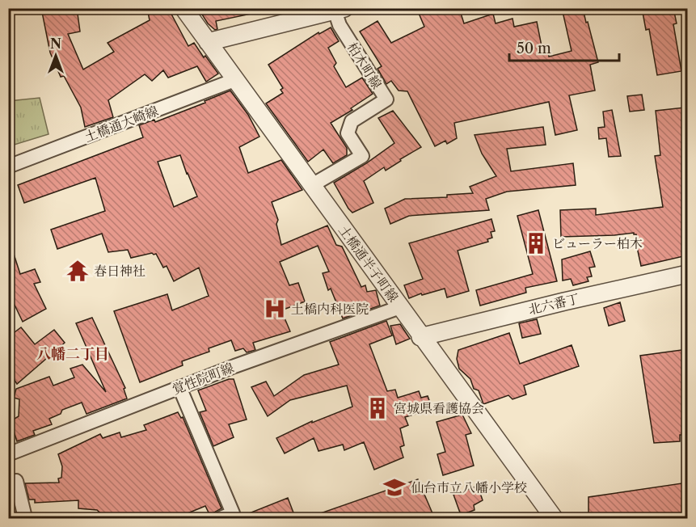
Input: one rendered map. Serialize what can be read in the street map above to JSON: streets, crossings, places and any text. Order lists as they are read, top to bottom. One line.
{"streets":{"street":["柏木町線","土橋通大崎線","土橋通半子町線","北六番丁","覚性院町線"]},"crossings":[["柏木町線","土橋通半子町線"],["土橋通大崎線","土橋通半子町線"],["土橋通半子町線","北六番丁"],["土橋通半子町線","覚性院町線"]],"districts":["八幡二丁目"],"places":{"building":["ビューラー柏木","宮城県看護協会"],"temple":["春日神社"],"hospital":["土橋内科医院"],"school or university":["仙台市立八幡小学校"]},"scale_bar":"50 m","north":"top"}
